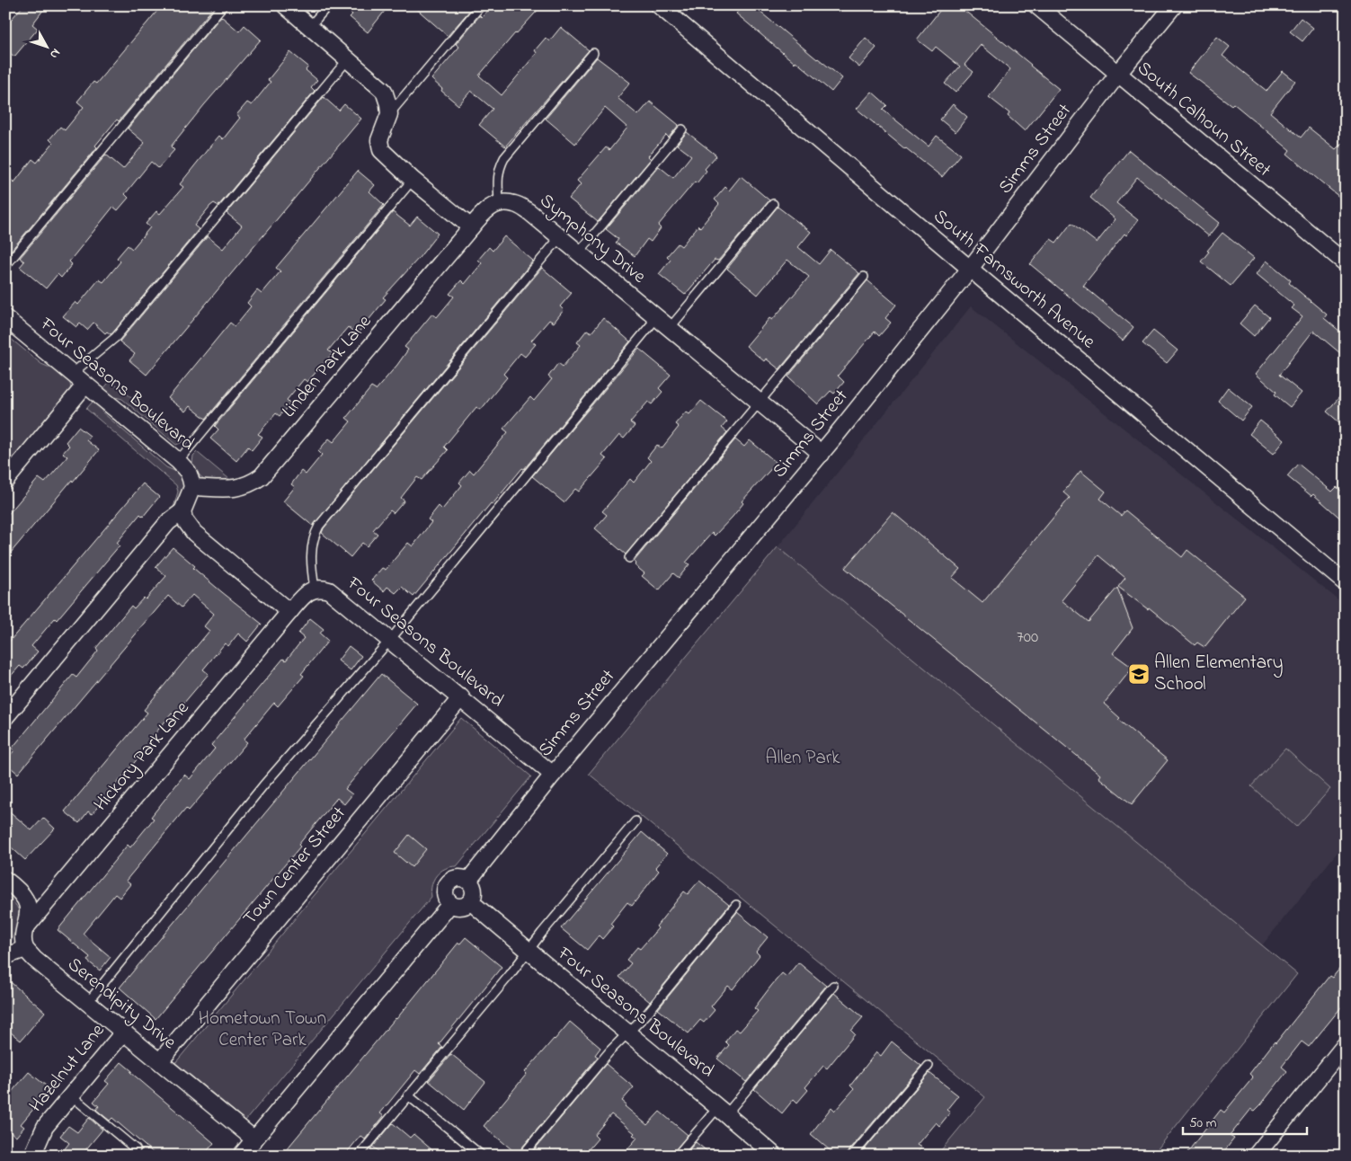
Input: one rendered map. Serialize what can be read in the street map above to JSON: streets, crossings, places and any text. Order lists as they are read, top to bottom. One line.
{"streets":{"street":["South Calhoun Street","Simms Street","Symphony Drive","South Farnsworth Avenue","Linden Park Lane","Four Seasons Boulevard","Hickory Park Lane","Town Center Street","Serendipity Drive","Hazelnut Lane"]},"crossings":[["South Calhoun Street","Simms Street"],["Simms Street","Symphony Drive"],["Simms Street","South Farnsworth Avenue"],["Simms Street","Four Seasons Boulevard"],["Linden Park Lane","Four Seasons Boulevard"],["Four Seasons Boulevard","Hickory Park Lane"],["Four Seasons Boulevard","Town Center Street"],["Town Center Street","Serendipity Drive"],["Serendipity Drive","Hazelnut Lane"]],"parks":["Allen Park","Hometown Town Center Park"],"places":{"school or university":["Allen Elementary School"]},"house_numbers":["700"],"scale_bar":"50 m","north":"bottom right"}
